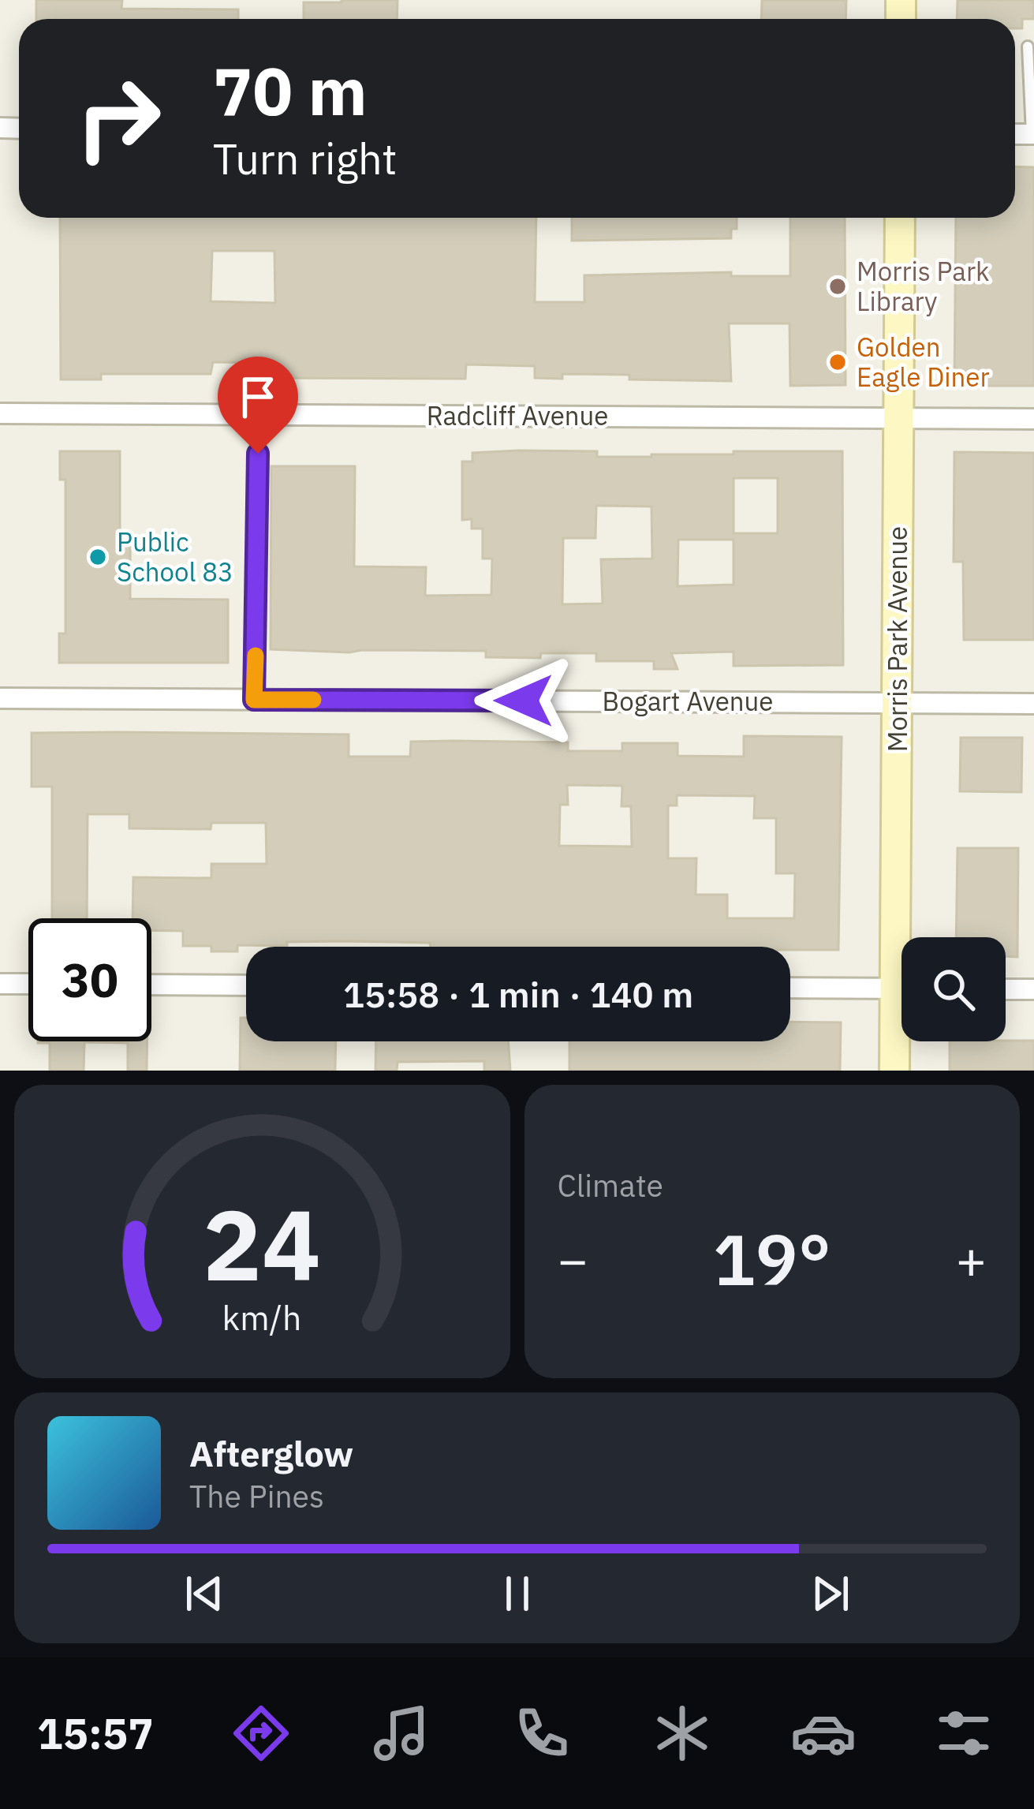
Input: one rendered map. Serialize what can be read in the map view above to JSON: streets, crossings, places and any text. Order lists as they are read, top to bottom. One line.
{"streets":{"main road":["Morris Park Avenue"],"street":["Radcliff Avenue","Bogart Avenue"]},"crossings":[["Radcliff Avenue","Morris Park Avenue"],["Morris Park Avenue","Bogart Avenue"]],"places":["Morris Park Library","Golden Eagle Diner","Public School 83"],"page":{"turn":["70 m","Turn right"],"limit":"30","trip":"15:58 · 1 min · 140 m","tile":"Climate","heat":["−","19°","+"],"song":["Afterglow","The Pines"],"tabs":"15:57","gauge":["24","km/h"]}}
